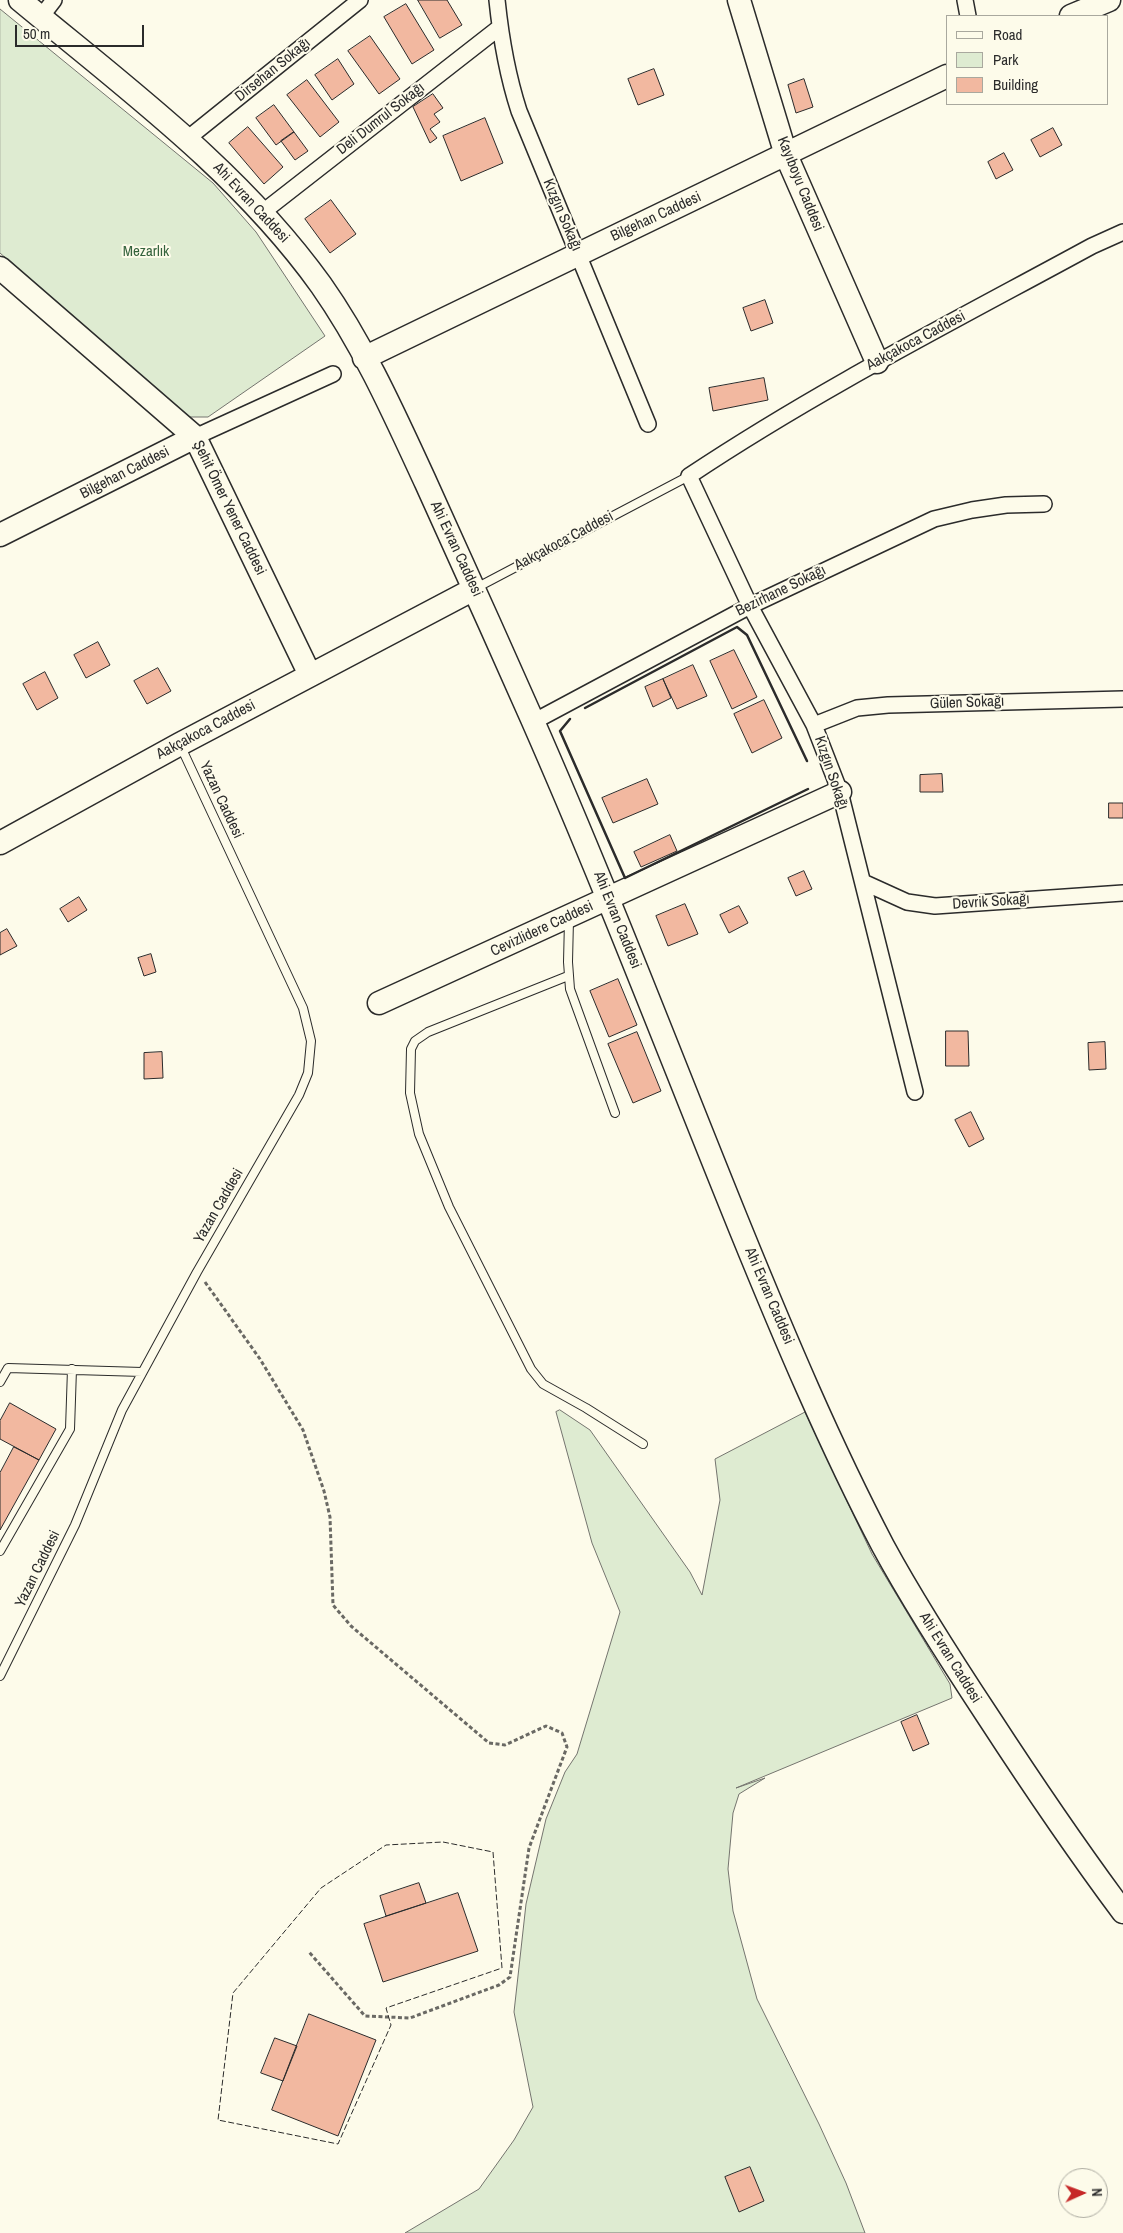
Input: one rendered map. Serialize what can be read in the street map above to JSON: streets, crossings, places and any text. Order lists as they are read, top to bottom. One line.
{"streets":{"street":["Dirsehan Sokağı","Deli Dumrul Sokağı","Kayıboyu Caddesi","Ahi Evran Caddesi","Kızgın Sokağı","Bilgehan Caddesi","Aakçakoca Caddesi","Şehit Ömer Yener Caddesi","Bezirhane Sokağı","Gülen Sokağı","Devrik Sokağı","Cevizlidere Caddesi"],"lane":["Yazan Caddesi"]},"crossings":[["Dirsehan Sokağı","Ahi Evran Caddesi"],["Deli Dumrul Sokağı","Ahi Evran Caddesi"],["Deli Dumrul Sokağı","Kızgın Sokağı"],["Kayıboyu Caddesi","Bilgehan Caddesi"],["Kayıboyu Caddesi","Aakçakoca Caddesi"],["Ahi Evran Caddesi","Bilgehan Caddesi"],["Ahi Evran Caddesi","Aakçakoca Caddesi"],["Ahi Evran Caddesi","Bezirhane Sokağı"],["Ahi Evran Caddesi","Cevizlidere Caddesi"],["Kızgın Sokağı","Bilgehan Caddesi"],["Kızgın Sokağı","Aakçakoca Caddesi"],["Kızgın Sokağı","Bezirhane Sokağı"],["Kızgın Sokağı","Gülen Sokağı"],["Kızgın Sokağı","Devrik Sokağı"],["Kızgın Sokağı","Cevizlidere Caddesi"],["Bilgehan Caddesi","Şehit Ömer Yener Caddesi"],["Aakçakoca Caddesi","Şehit Ömer Yener Caddesi"],["Aakçakoca Caddesi","Yazan Caddesi"]],"parks":["Mezarlık"],"legend":["Road","Park","Building"],"scale_bar":"50 m","north":"right"}
